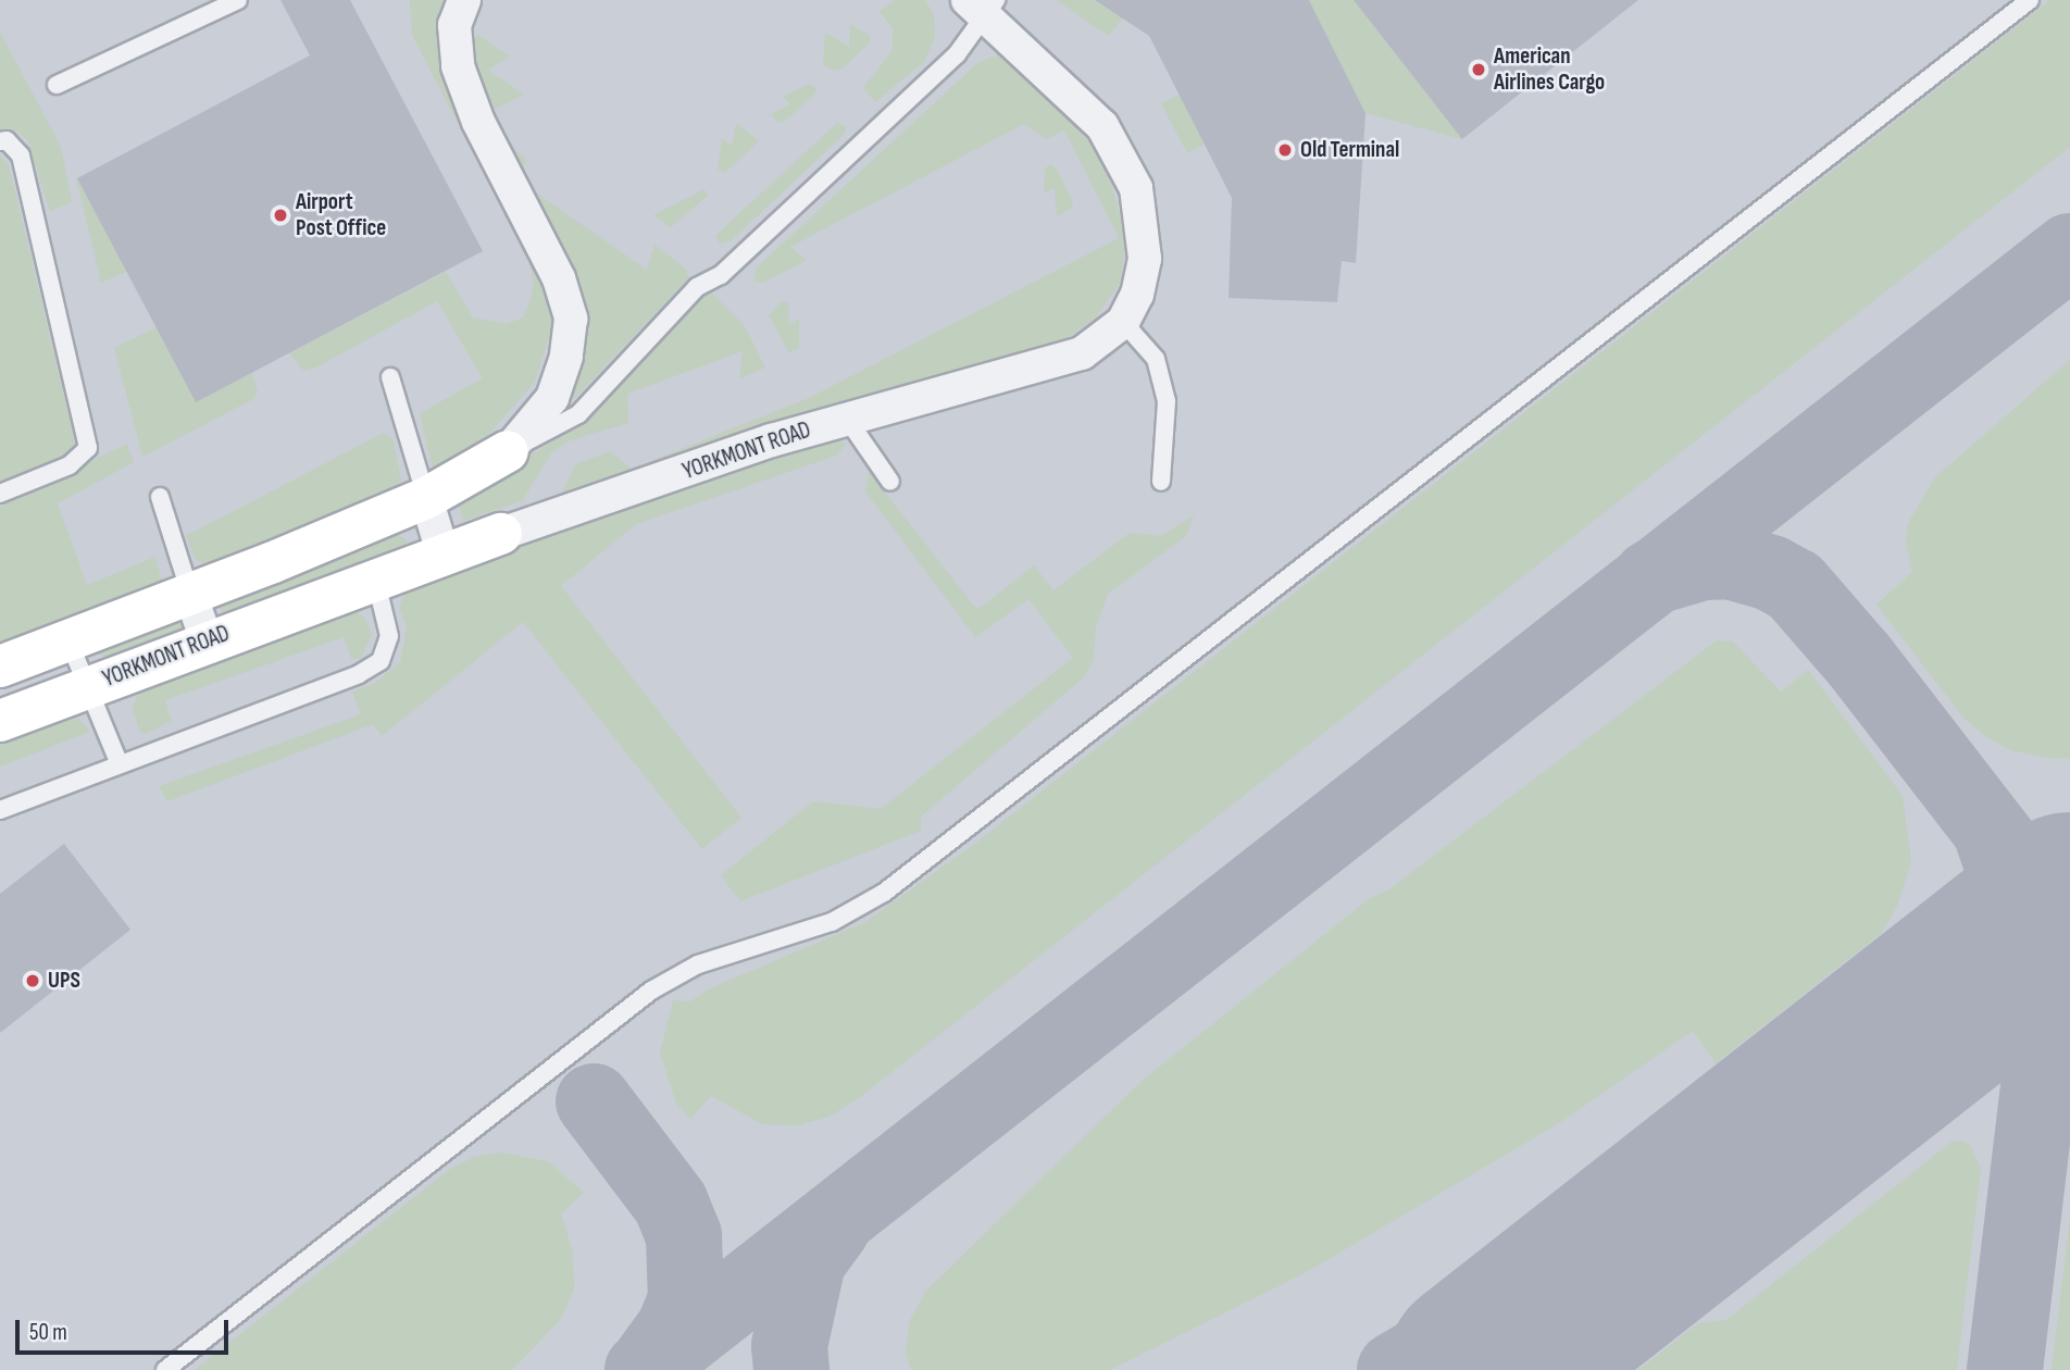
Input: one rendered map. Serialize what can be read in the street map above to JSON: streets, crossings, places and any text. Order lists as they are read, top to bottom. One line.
{"streets":{"street":["YORKMONT ROAD"]},"places":["American Airlines Cargo","Old Terminal","Airport Post Office","UPS"],"scale_bar":"50 m"}
